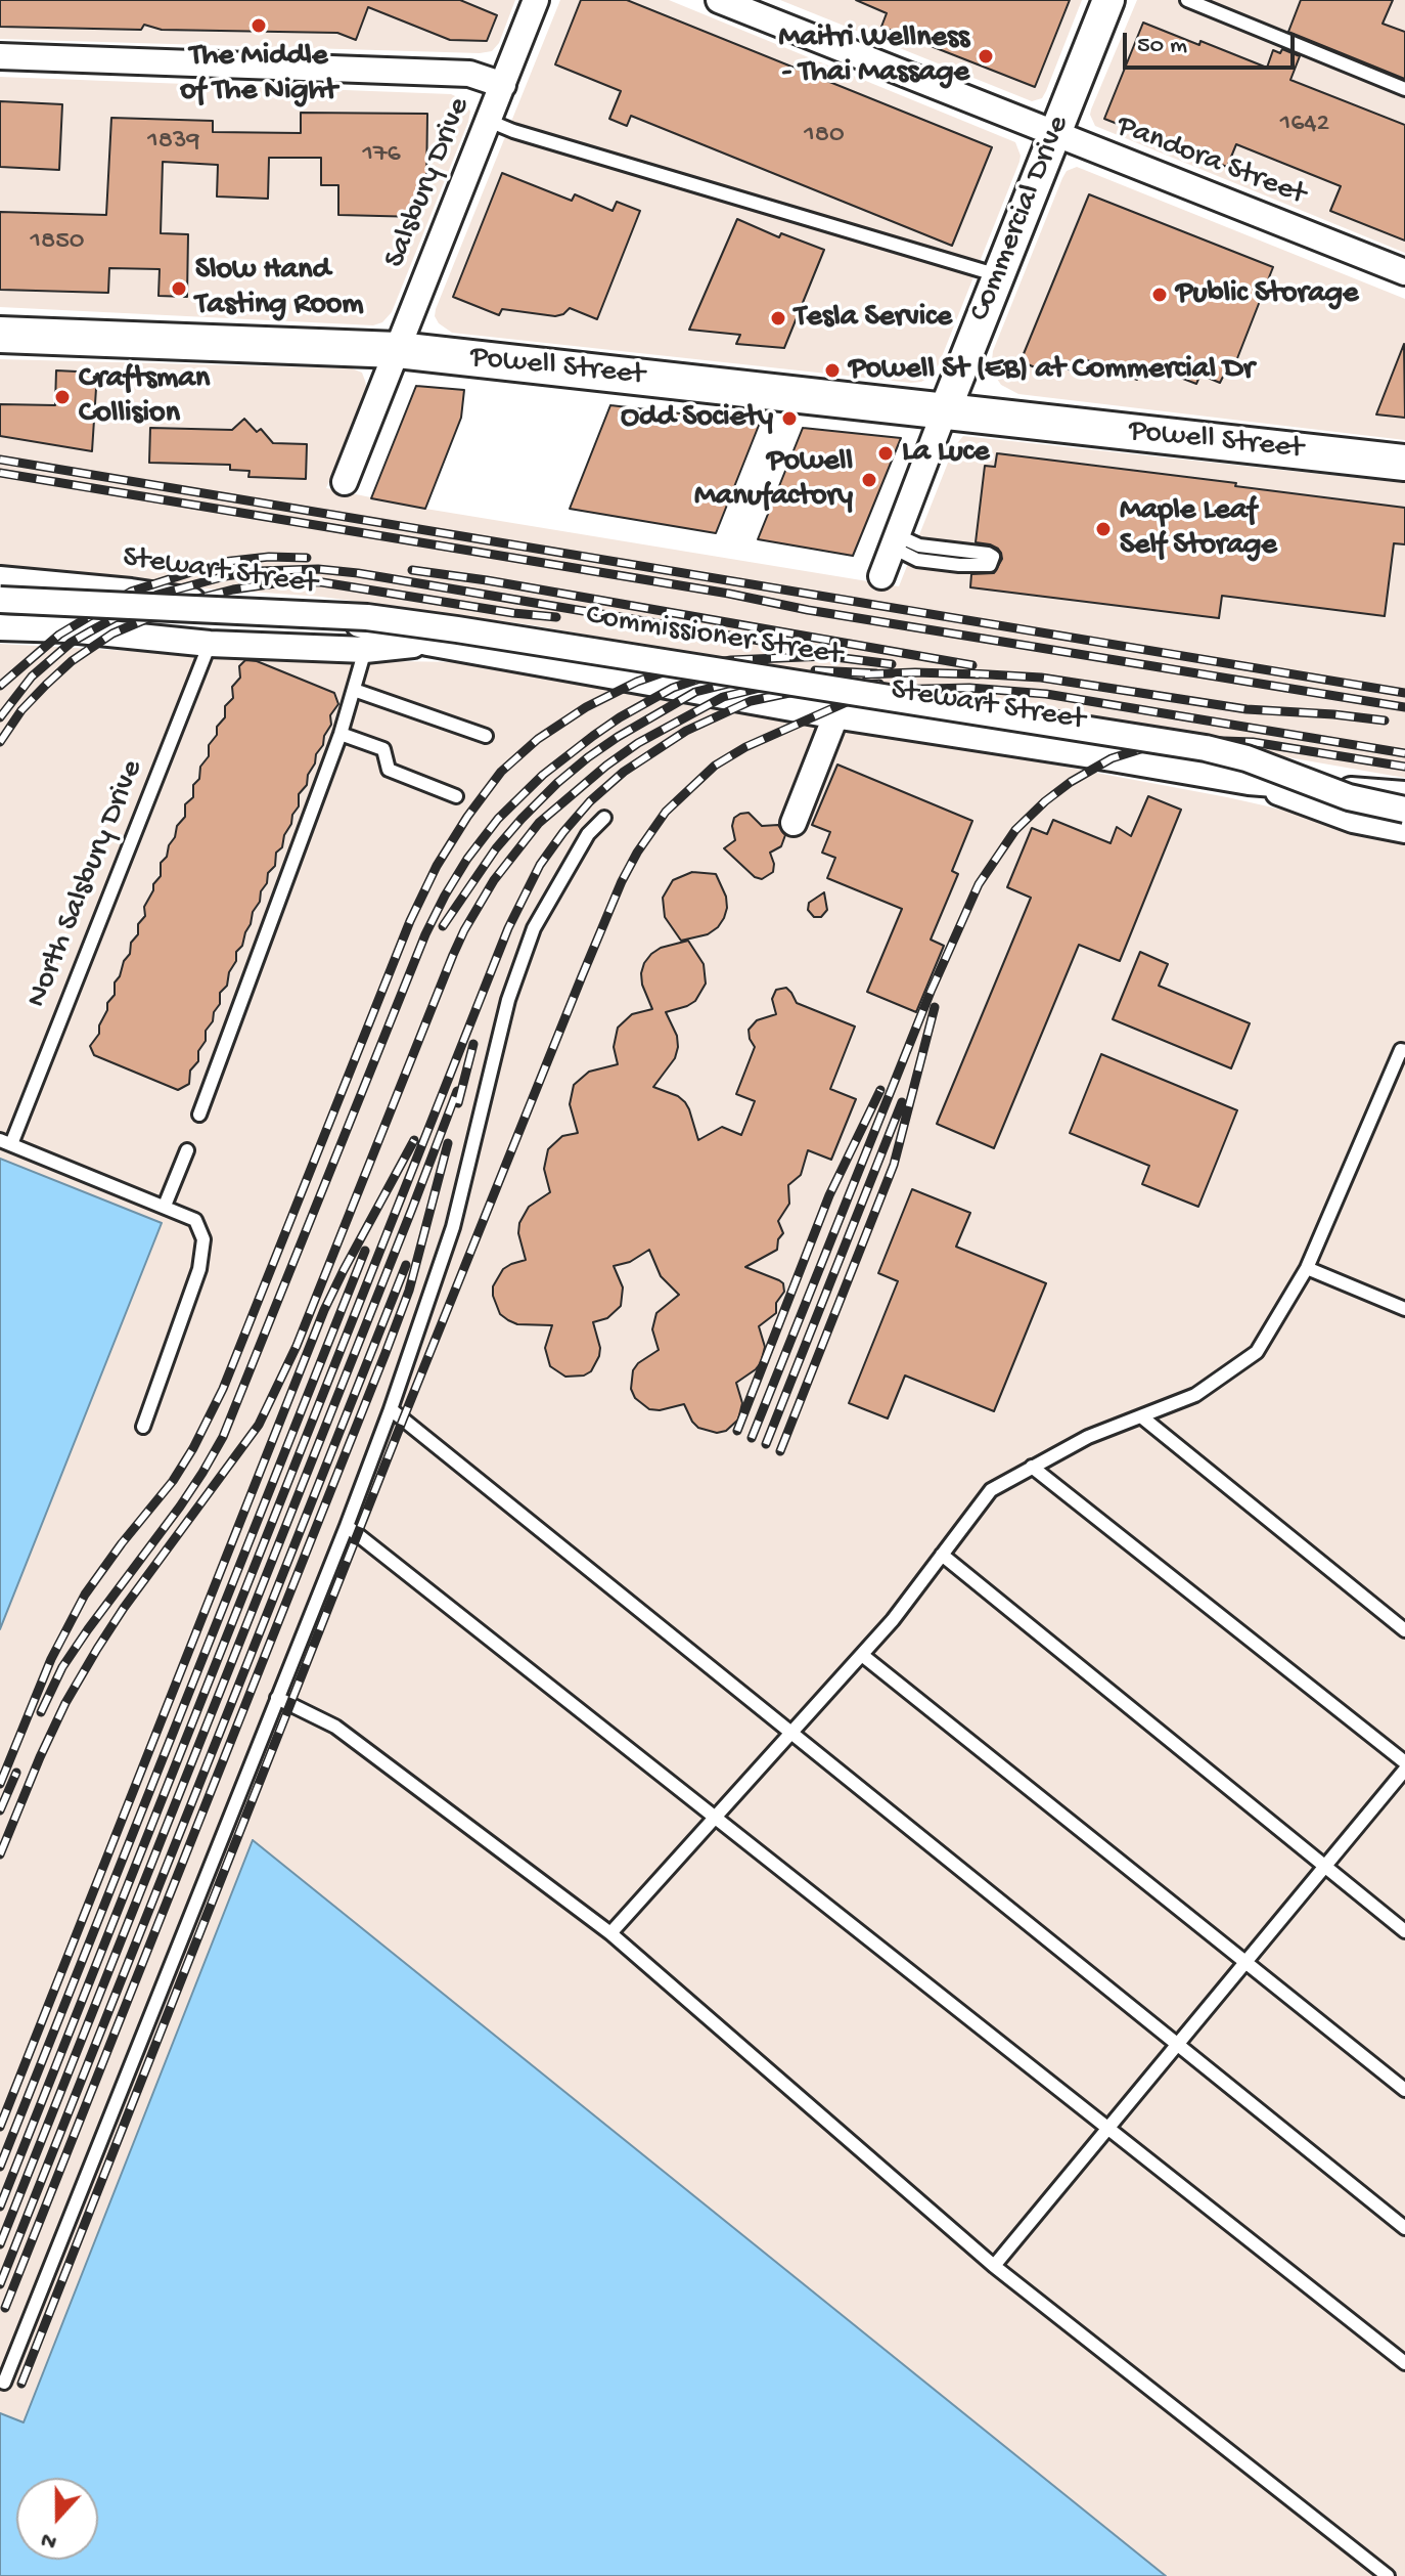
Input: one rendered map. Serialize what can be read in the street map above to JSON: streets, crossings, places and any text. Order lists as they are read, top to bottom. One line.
{"streets":{"main road":["Powell Street"],"street":["Pandora Street","Salsbury Drive","Commercial Drive","Stewart Street","Commissioner Street"],"lane":["North Salsbury Drive"]},"crossings":[["Pandora Street","Commercial Drive"],["Salsbury Drive","Powell Street"],["Commercial Drive","Powell Street"],["Stewart Street","North Salsbury Drive"]],"places":["The Middle of The Night","Maitri Wellness - Thai Massage","Slow Hand Tasting Room","Public Storage","Tesla Service","Powell St (EB) at Commercial Dr","Craftsman Collision","Odd Society","La Luce","Powell Manufactory","Maple Leaf Self Storage"],"house_numbers":["1642","180","1839","176","1850"],"scale_bar":"50 m","north":"bottom"}
